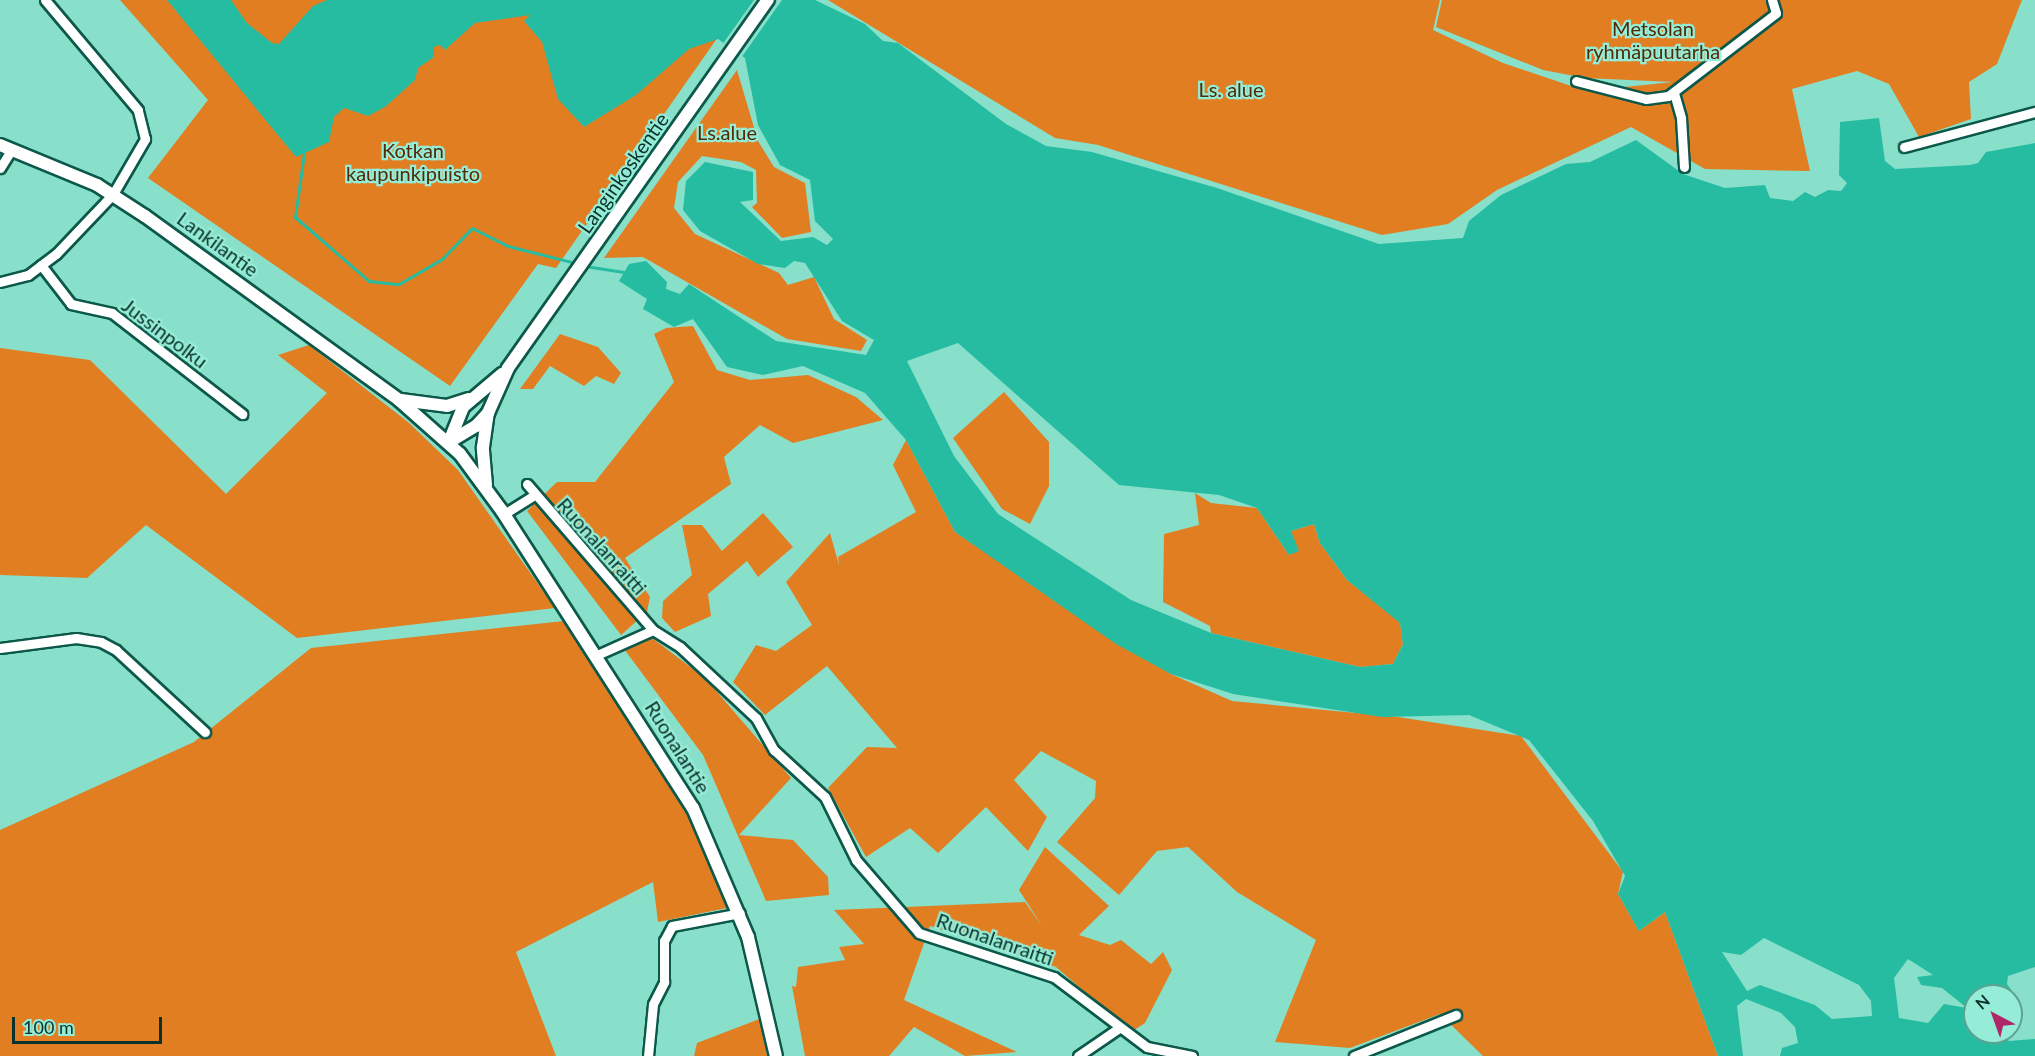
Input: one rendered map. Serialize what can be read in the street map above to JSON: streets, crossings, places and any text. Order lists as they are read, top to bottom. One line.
{"streets":{"street":["Langinkoskentie","Lankilantie","Jussinpolku","Ruonalanraitti","Ruonalantie"]},"crossings":[["Langinkoskentie","Lankilantie"],["Langinkoskentie","Ruonalantie"],["Lankilantie","Ruonalantie"]],"parks":["Metsolan ryhmäpuutarha","Ls. alue","Ls.alue","Kotkan kaupunkipuisto"],"scale_bar":"100 m","north":"top left"}
